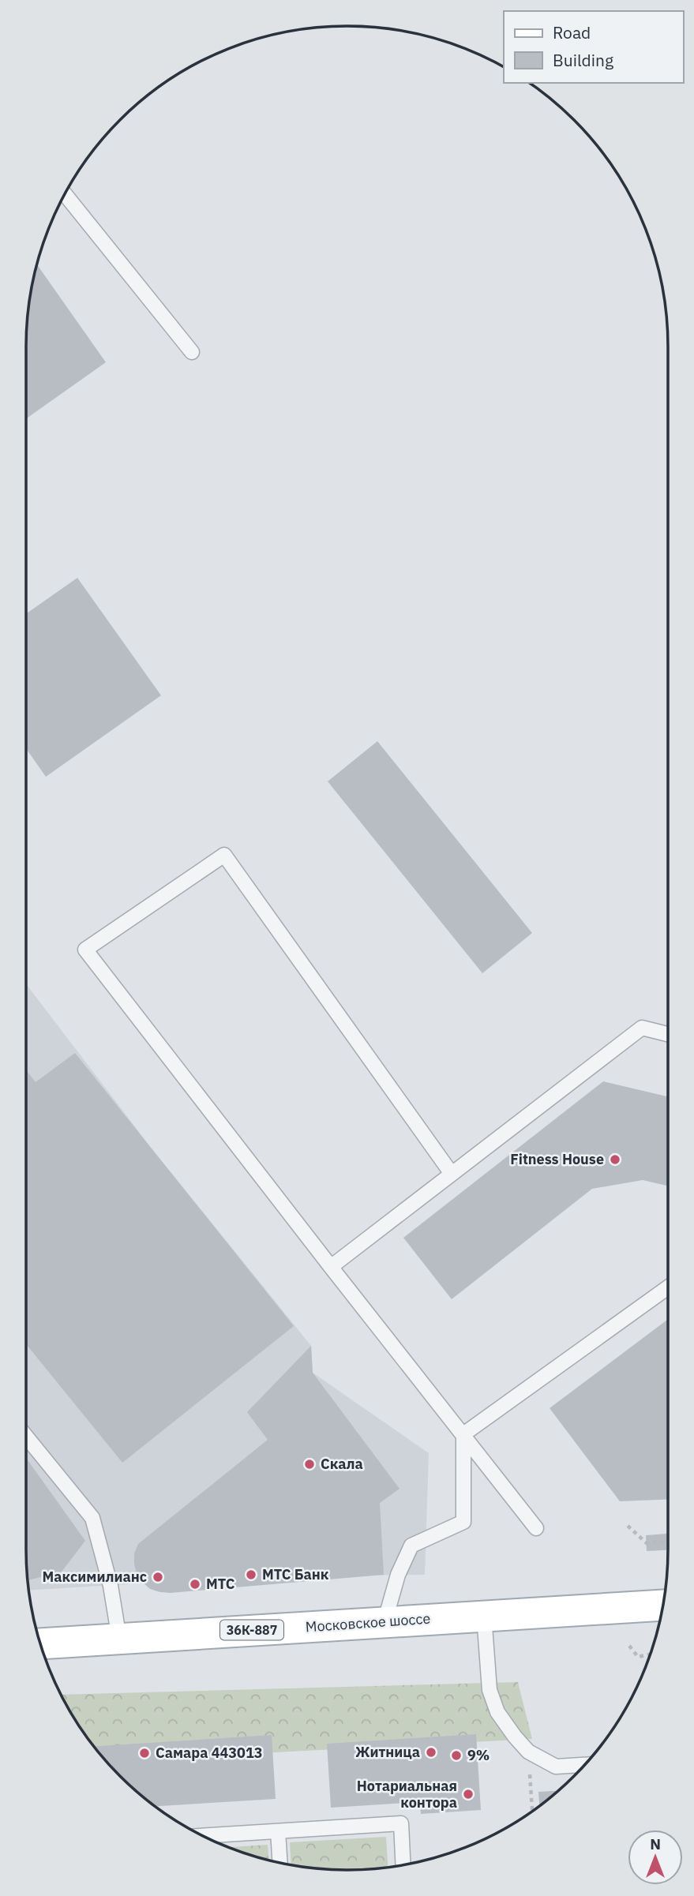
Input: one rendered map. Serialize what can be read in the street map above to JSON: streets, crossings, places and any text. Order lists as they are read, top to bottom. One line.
{"streets":{"main road":["Московское шоссе","36К-887"]},"places":["Fitness House","Скала","МТС Банк","Максимилианс","МТС","Житница","Самара 443013","9%","Нотариальная контора"],"legend":["Road","Building"],"north":"top"}
